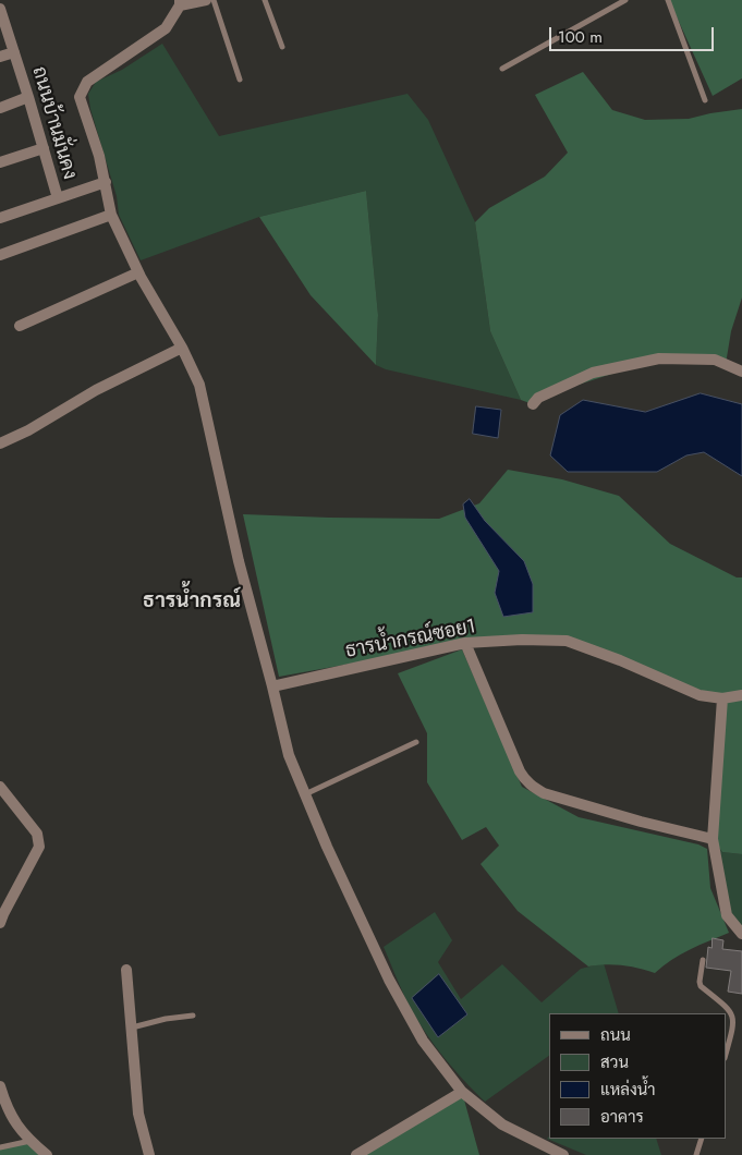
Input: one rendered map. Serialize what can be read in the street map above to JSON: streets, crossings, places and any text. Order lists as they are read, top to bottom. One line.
{"streets":{"street":["ถนนบ้านมั่นคง","ธารน้ำกรณ์ซอย1"]},"districts":["ธารน้ำกรณ์"],"legend":["ถนน","สวน","แหล่งน้ำ","อาคาร"],"scale_bar":"100 m"}
